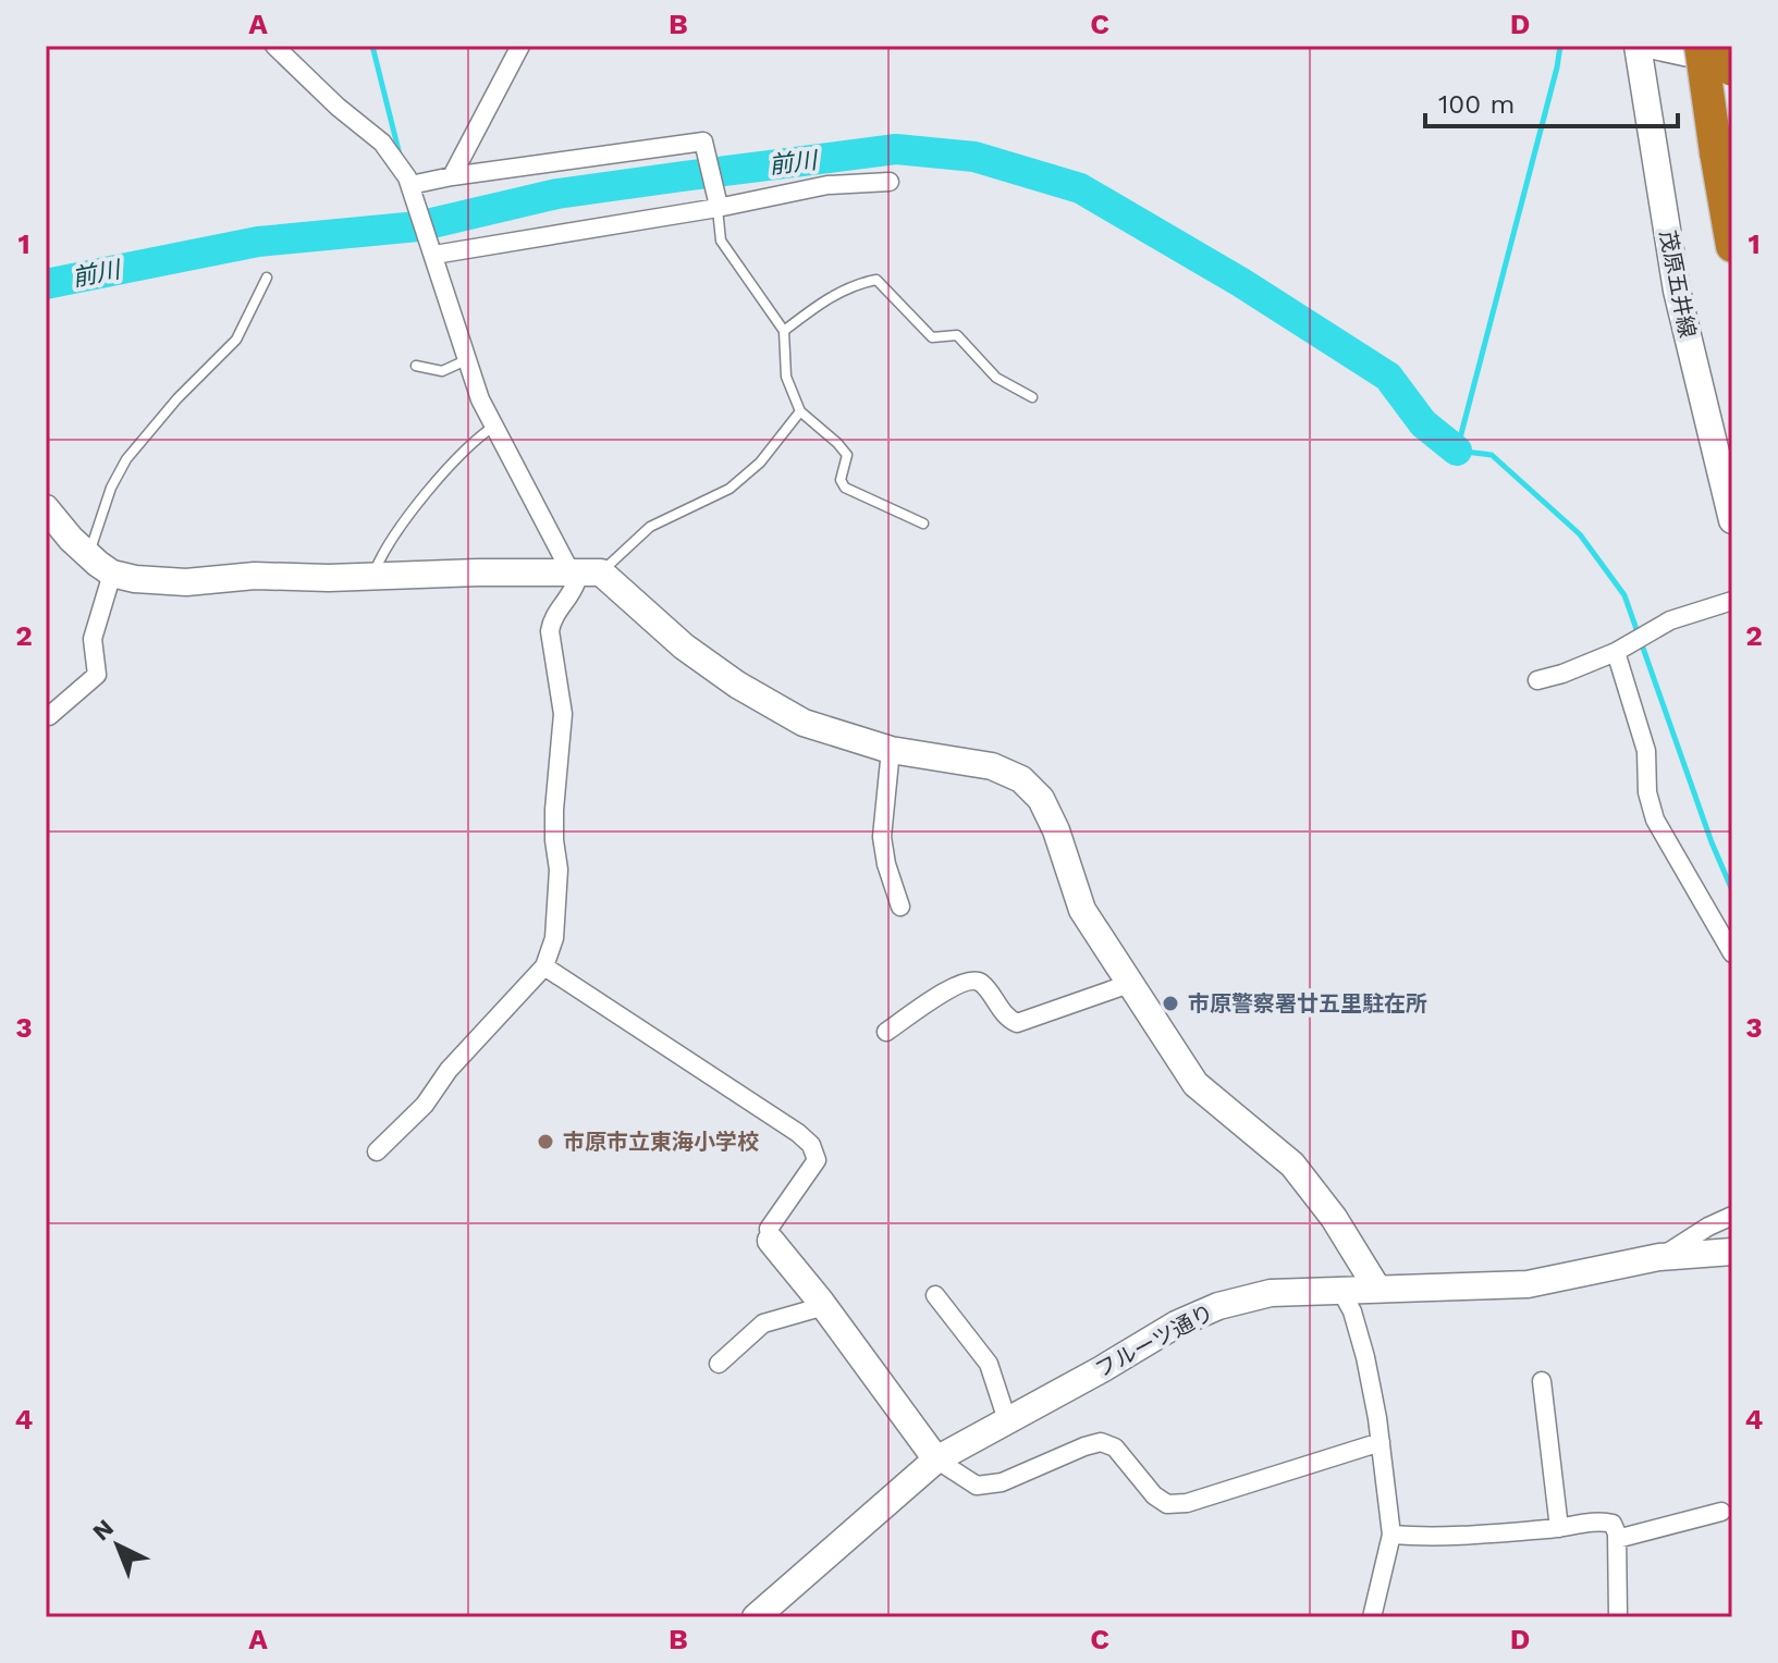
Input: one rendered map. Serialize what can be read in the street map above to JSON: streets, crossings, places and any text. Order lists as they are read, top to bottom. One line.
{"streets":{"street":["茂原五井線","フルーツ通り"]},"water":["前川"],"places":["市原警察署廿五里駐在所","市原市立東海小学校"],"scale_bar":"100 m","north":"top left","grid":{"columns":["A","B","C","D"],"rows":["1","2","3","4"]}}
